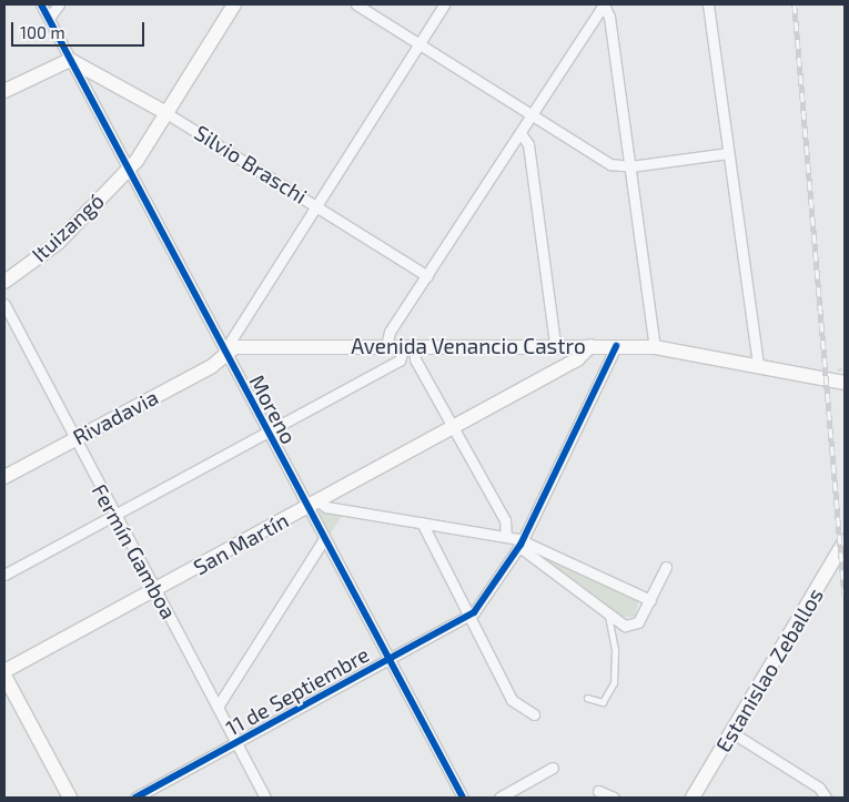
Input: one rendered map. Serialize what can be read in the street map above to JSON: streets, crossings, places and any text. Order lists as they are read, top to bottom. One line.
{"streets":{"street":["Silvio Braschi","Ituizangó","Avenida Venancio Castro","Moreno","Rivadavia","San Martín","Fermín Gamboa","Estanislao Zeballos","11 de Septiembre"]},"crossings":[["Silvio Braschi","Ituizangó"],["Silvio Braschi","Moreno"],["Ituizangó","Moreno"],["Avenida Venancio Castro","Moreno"],["Avenida Venancio Castro","Rivadavia"],["Avenida Venancio Castro","San Martín"],["Avenida Venancio Castro","11 de Septiembre"],["Moreno","Rivadavia"],["Moreno","San Martín"],["Moreno","11 de Septiembre"],["Rivadavia","Fermín Gamboa"],["San Martín","Fermín Gamboa"],["Fermín Gamboa","11 de Septiembre"]],"scale_bar":"100 m"}
